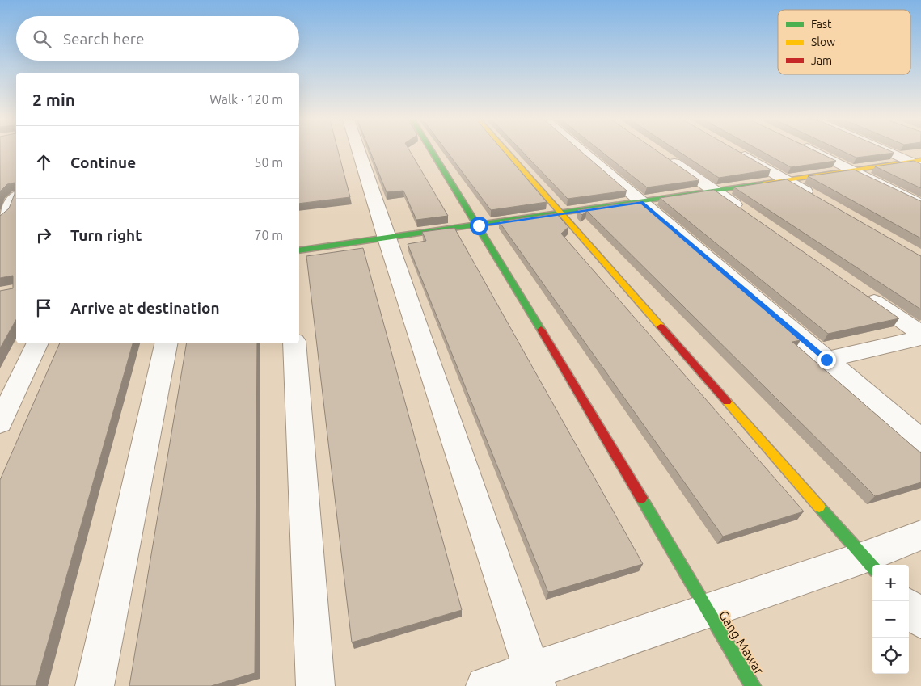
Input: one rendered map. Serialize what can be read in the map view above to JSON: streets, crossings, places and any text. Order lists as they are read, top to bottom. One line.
{"streets":{"street":["Gang Mawar"]},"legend":["Fast","Slow","Jam"],"page":{"search":"Search here","heading":["2 min","Walk · 120 m"],"list":[["Continue","50 m"],["Turn right","70 m"],"Arrive at destination"],"map_buttons":["+","−"]}}
